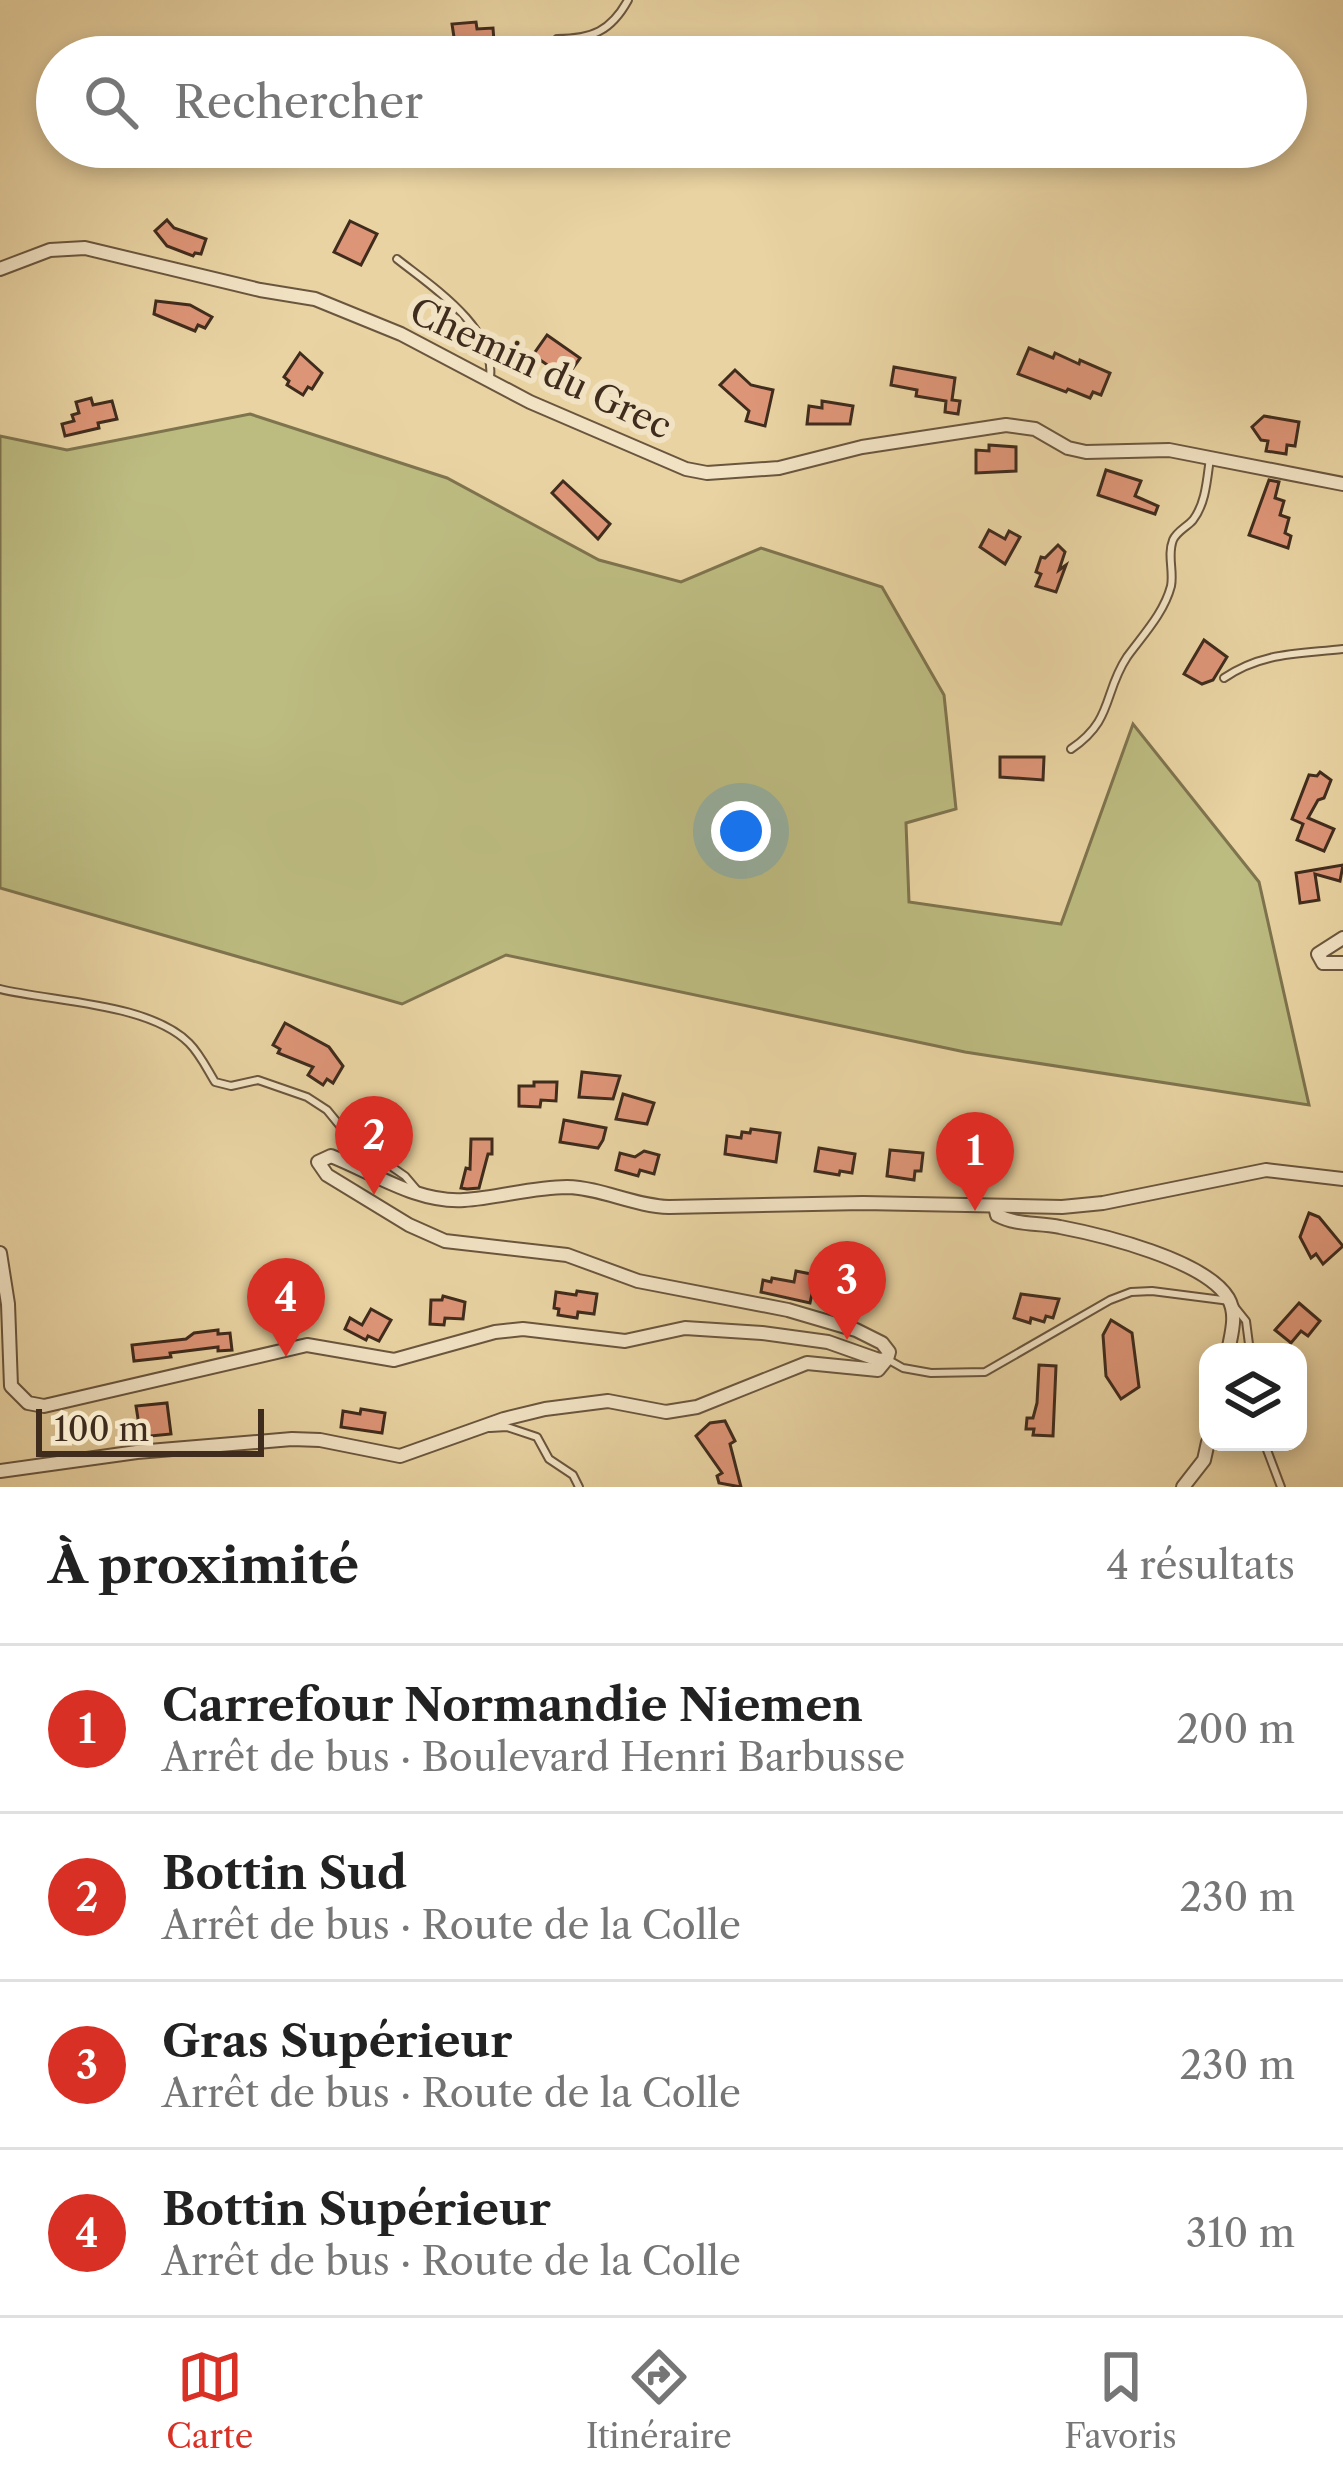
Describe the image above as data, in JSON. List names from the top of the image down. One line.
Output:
{"streets":{"street":["Chemin du Grec"]},"scale_bar":"100 m","page":{"search":"Rechercher","pins":["2","1","3","4"],"scale":"100 m","heading":["À proximité","4 résultats"],"list":[{"mark":"1","name":"Carrefour Normandie Niemen","note":"Arrêt de bus · Boulevard Henri Barbusse","value":"200 m"},{"mark":"2","name":"Bottin Sud","note":"Arrêt de bus · Route de la Colle","value":"230 m"},{"mark":"3","name":"Gras Supérieur","note":"Arrêt de bus · Route de la Colle","value":"230 m"},{"mark":"4","name":"Bottin Supérieur","note":"Arrêt de bus · Route de la Colle","value":"310 m"}],"nav":["Carte","Itinéraire","Favoris"]}}
